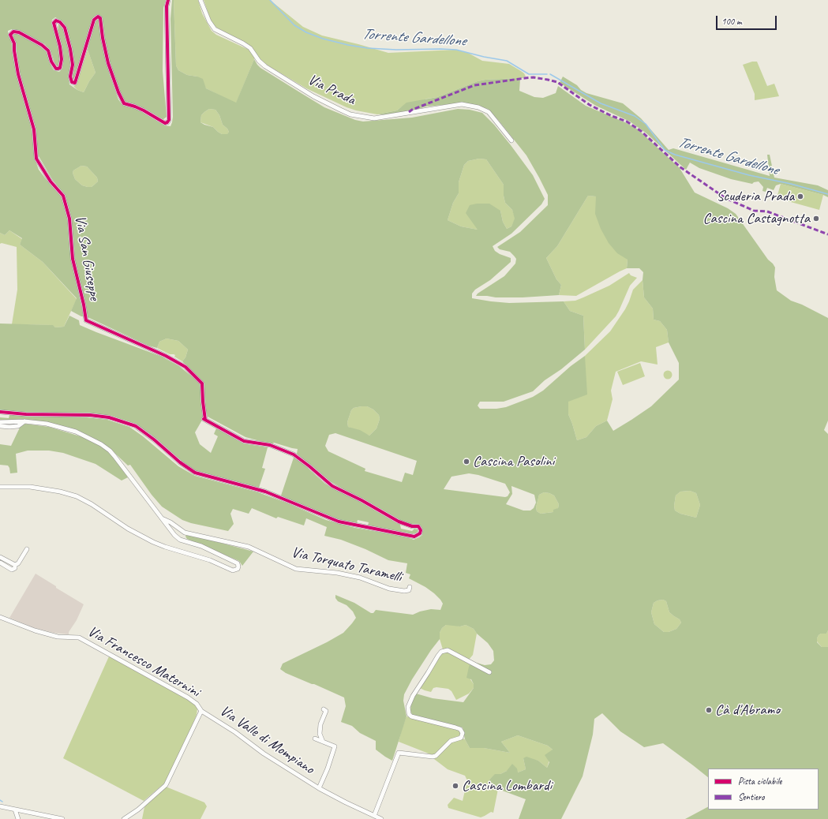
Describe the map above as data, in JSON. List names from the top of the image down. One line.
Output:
{"streets":{"street":["Via Prada","Via San Giuseppe","Via Torquato Taramelli","Via Francesco Maternini","Via Valle di Mompiano"]},"crossings":[["Via Francesco Maternini","Via Valle di Mompiano"]],"water":["Torrente Gardellone"],"places":["Scuderia Prada","Cascina Castagnotta","Cascina Pasolini","Cà d'Abramo","Cascina Lombardi"],"legend":["Pista ciclabile","Sentiero"],"scale_bar":"100 m"}
